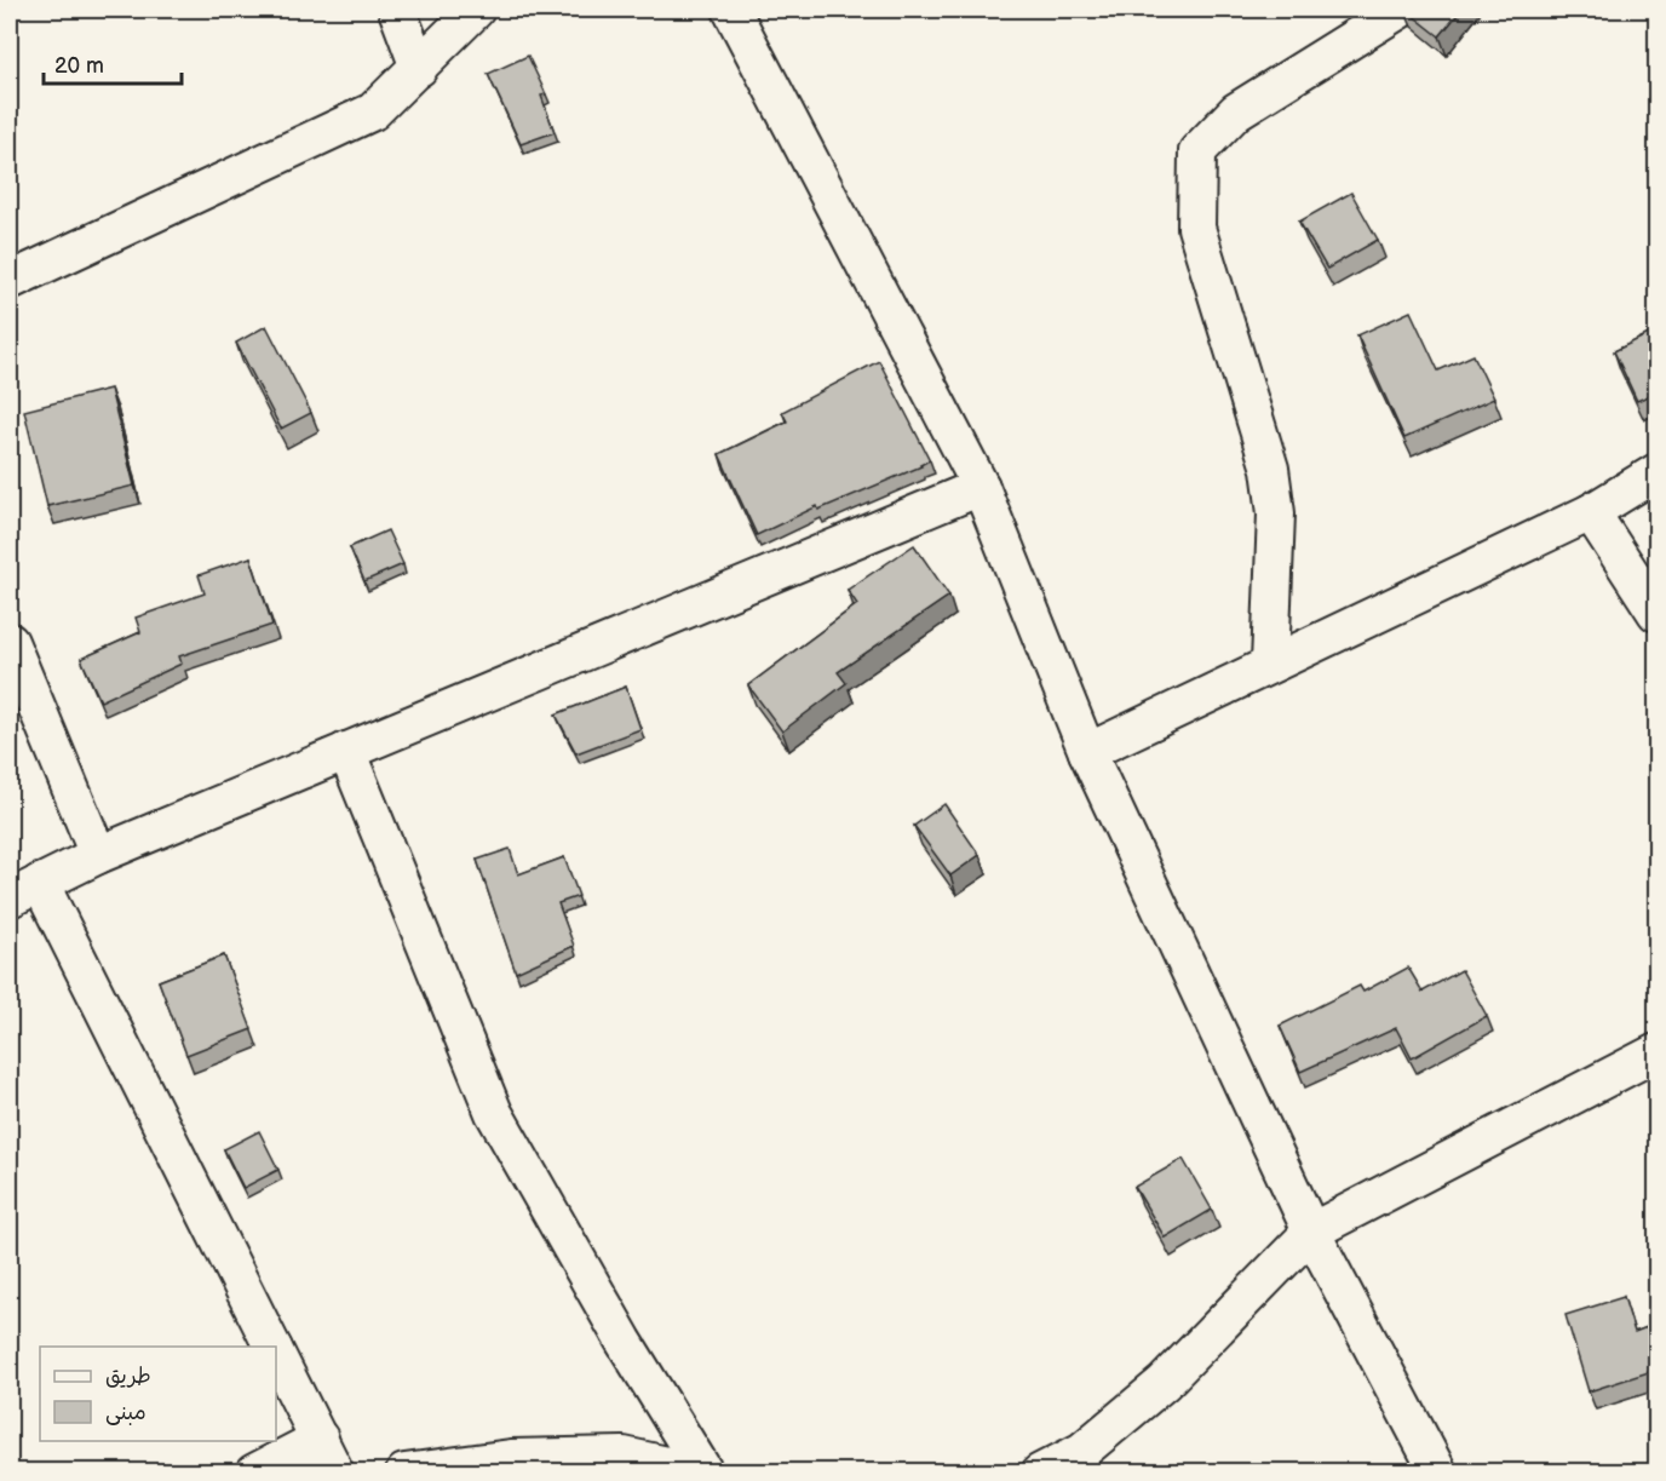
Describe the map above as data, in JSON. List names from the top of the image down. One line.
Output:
{"legend":["طريق","مبنى"],"scale_bar":"20 m"}
